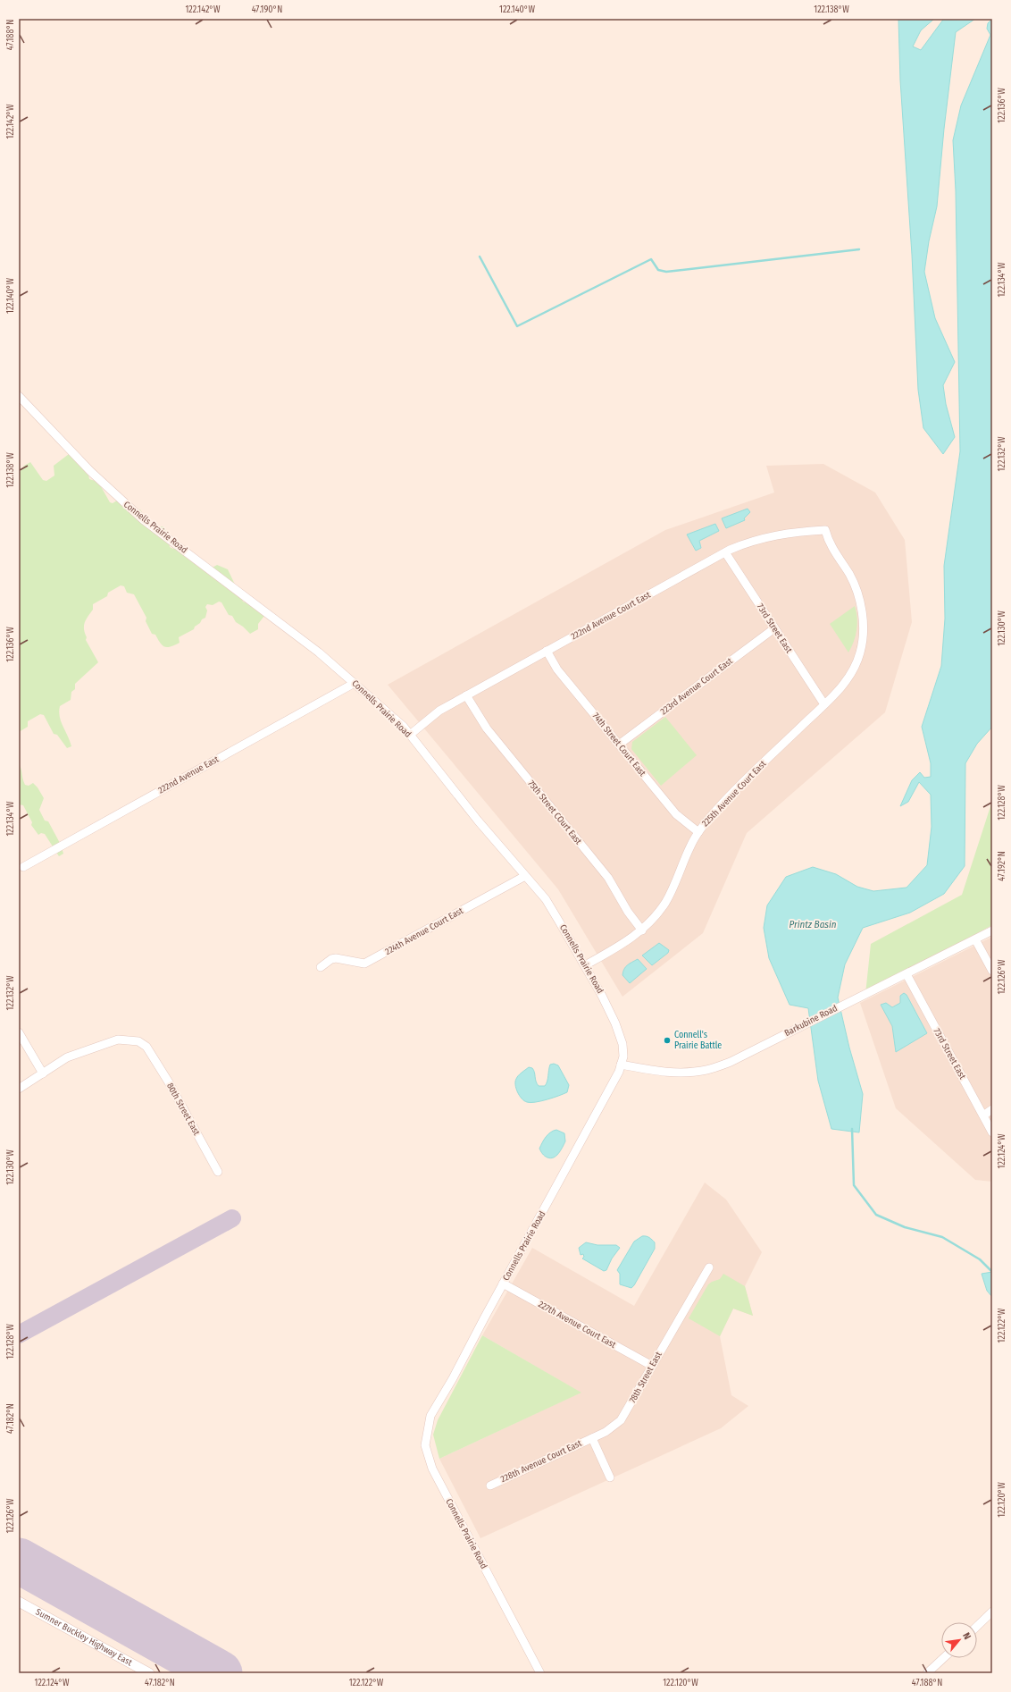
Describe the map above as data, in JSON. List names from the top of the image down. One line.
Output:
{"streets":{"street":["Connells Prairie Road","222nd Avenue Court East","73rd Street East","223rd Avenue Court East","74th Street Court East","222nd Avenue East","225th Avenue Court East","75th Street COurt East","224th Avenue Court East","Barkubine Road","80th Street East","227th Avenue Court East","78th Street East","228th Avenue Court East","Sumner Buckley Highway East"]},"crossings":[["Connells Prairie Road","222nd Avenue Court East"],["Connells Prairie Road","222nd Avenue East"],["Connells Prairie Road","225th Avenue Court East"],["Connells Prairie Road","224th Avenue Court East"],["Connells Prairie Road","Barkubine Road"],["Connells Prairie Road","227th Avenue Court East"],["222nd Avenue Court East","73rd Street East"],["222nd Avenue Court East","74th Street Court East"],["222nd Avenue Court East","225th Avenue Court East"],["222nd Avenue Court East","75th Street COurt East"],["73rd Street East","223rd Avenue Court East"],["73rd Street East","225th Avenue Court East"],["73rd Street East","Barkubine Road"],["223rd Avenue Court East","74th Street Court East"],["74th Street Court East","225th Avenue Court East"],["225th Avenue Court East","75th Street COurt East"],["227th Avenue Court East","78th Street East"],["78th Street East","228th Avenue Court East"]],"water":["Printz Basin"],"places":["Connell's Prairie Battle"],"north":"top right","coordinates":["122.142°W","47.190°N","122.140°W","122.138°W","47.188°N","122.136°W","122.134°W","122.132°W","122.130°W","122.128°W","47.192°N","122.126°W","122.124°W","122.122°W","47.182°N","122.120°W"]}
